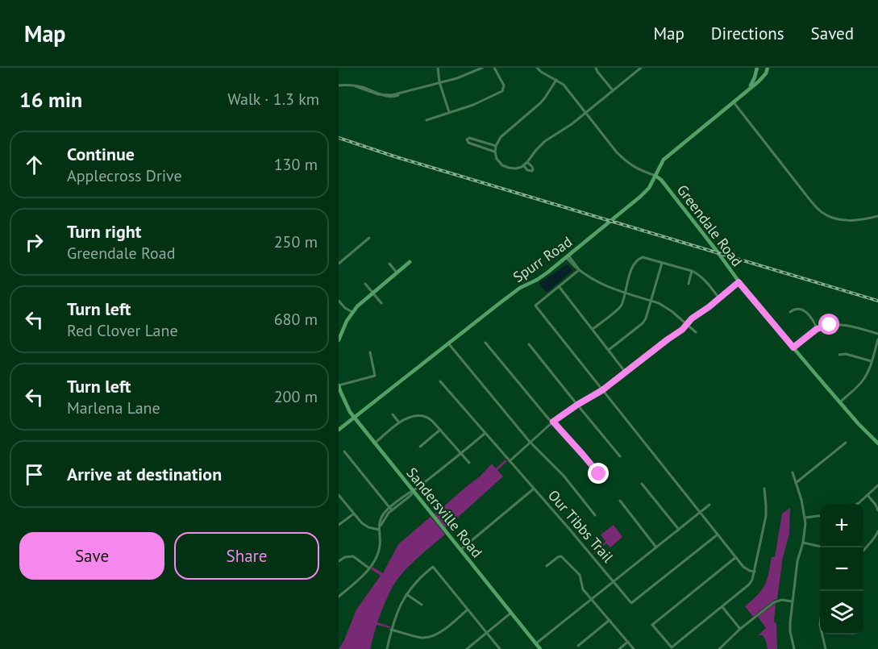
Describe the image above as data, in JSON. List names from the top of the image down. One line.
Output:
{"streets":{"street":["Greendale Road","Spurr Road","Sandersville Road","Our Tibbs Trail"]},"crossings":[["Greendale Road","Spurr Road"],["Spurr Road","Sandersville Road"]],"page":{"header":"Map","nav":["Map","Directions","Saved"],"heading":["16 min","Walk · 1.3 km"],"list":[["Continue","Applecross Drive","130 m"],["Turn right","Greendale Road","250 m"],["Turn left","Red Clover Lane","680 m"],["Turn left","Marlena Lane","200 m"],"Arrive at destination"],"map_buttons":["+","−"],"buttons":["Save","Share"]}}
